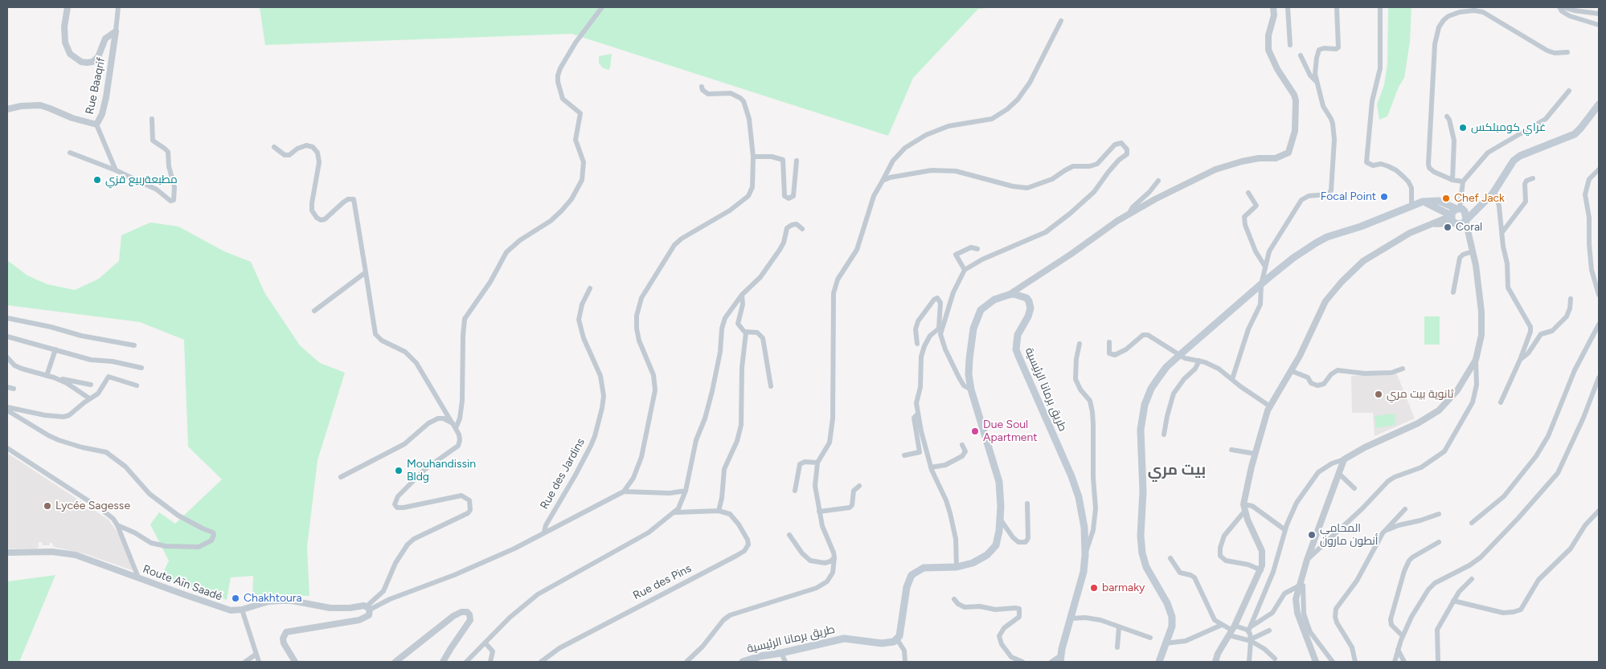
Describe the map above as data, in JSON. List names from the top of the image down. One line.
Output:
{"streets":{"main road":["طريق برمانا الرئيسية"],"street":["Rue Baaqrif","Rue des Jardins","Rue des Pins","Route Aïn Saadé"]},"districts":["بيت مري"],"places":["غراي كومبلكس","مطبعةربيع قزي","Focal Point","Chef Jack","Coral","ثانوية بيت مري","Due Soul Apartment","Mouhandissin Bldg","Lycée Sagesse","المحامي أنطون مارون","barmaky","Chakhtoura"]}
